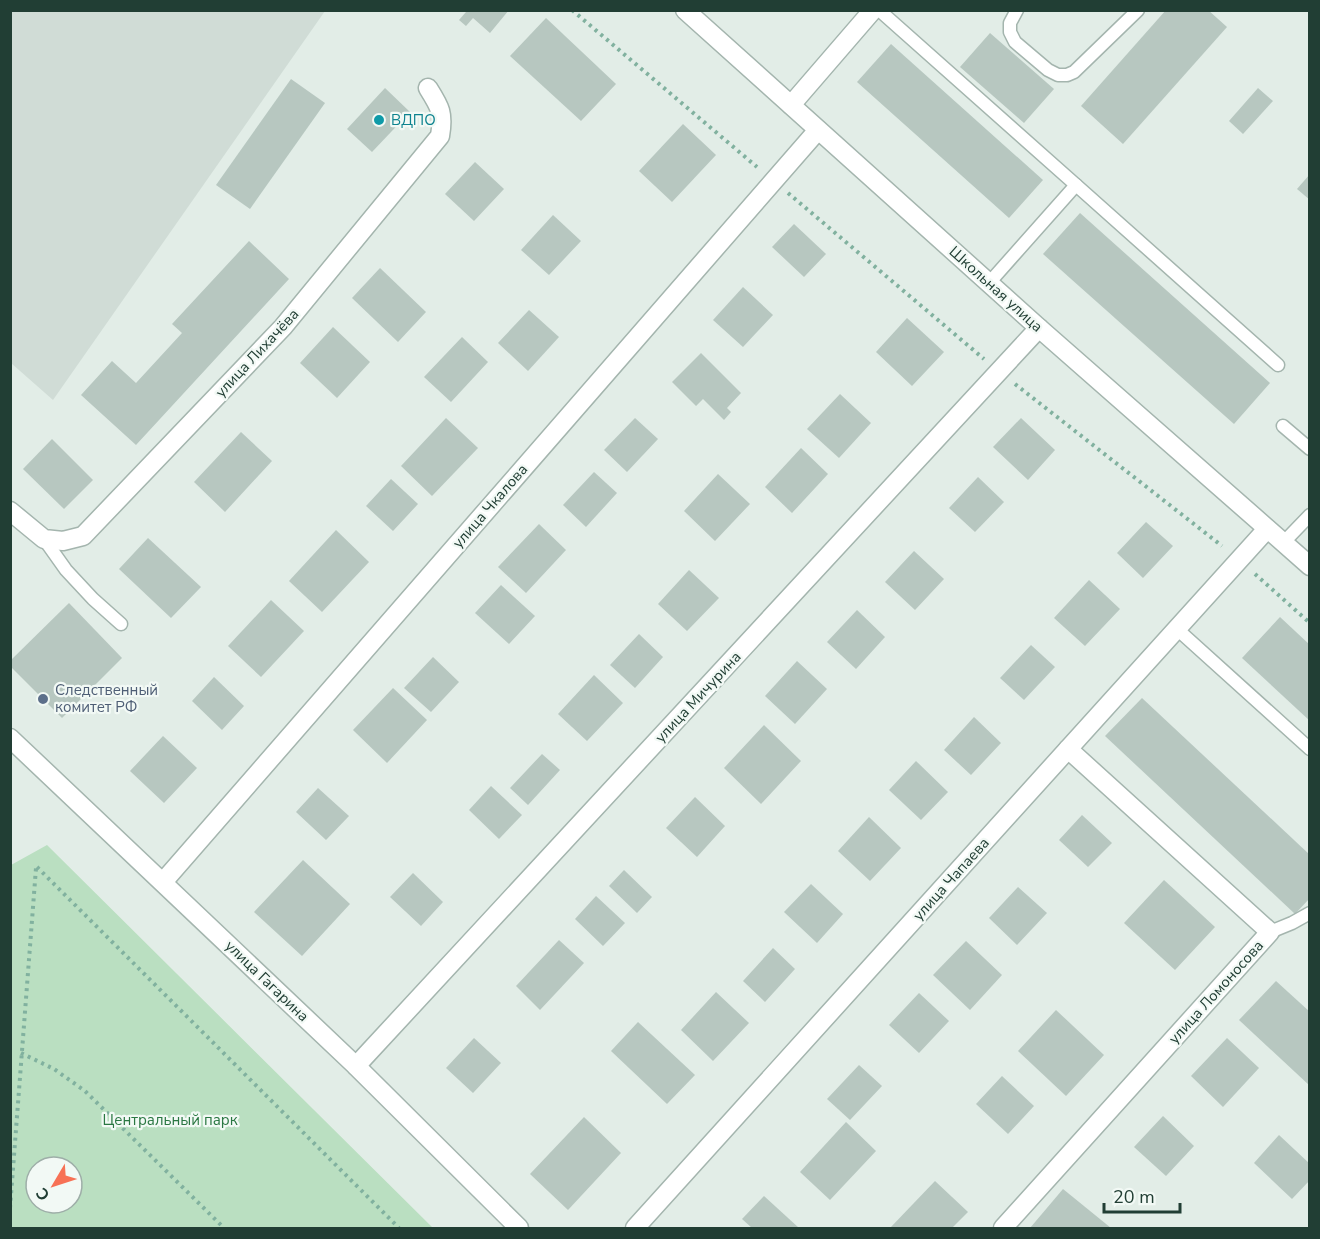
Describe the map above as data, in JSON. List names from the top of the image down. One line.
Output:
{"streets":{"street":["Школьная улица","улица Лихачёва","улица Чкалова","улица Мичурина","улица Чапаева","улица Гагарина","улица Ломоносова"]},"crossings":[["Школьная улица","улица Чкалова"],["Школьная улица","улица Мичурина"],["Школьная улица","улица Чапаева"],["улица Чкалова","улица Гагарина"],["улица Мичурина","улица Гагарина"],["улица Чапаева","улица Ломоносова"]],"parks":["Центральный парк"],"places":["ВДПО","Следственный комитет РФ"],"scale_bar":"20 m","north":"bottom left"}
